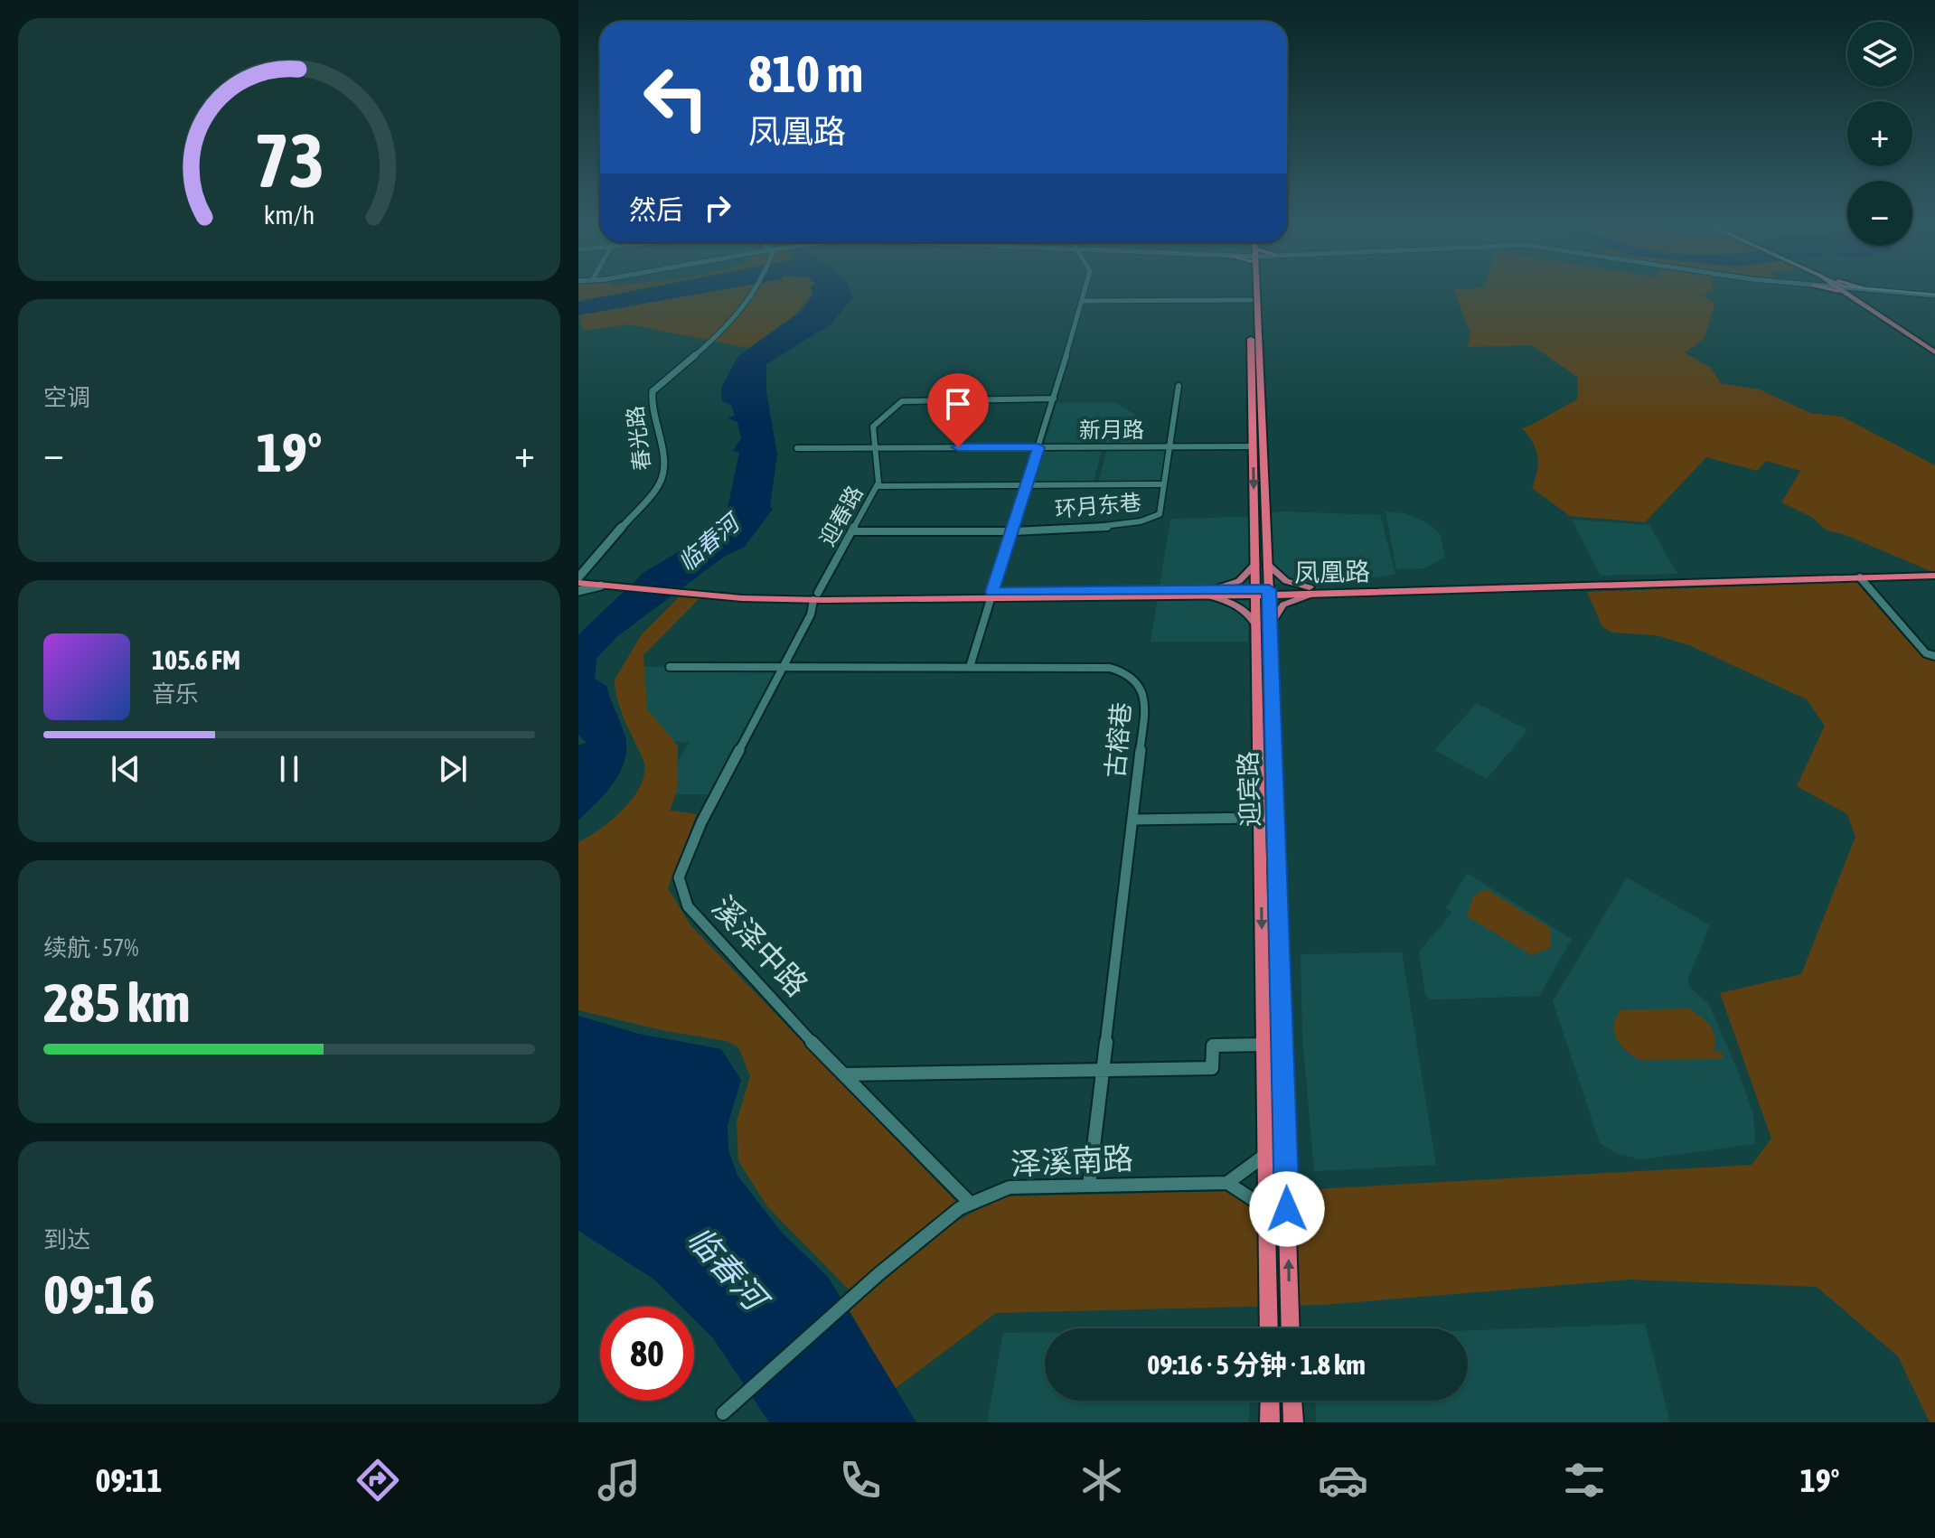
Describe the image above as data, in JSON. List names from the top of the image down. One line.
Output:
{"streets":{"highway":["凤凰路","迎宾路"],"main road":["春光路"],"street":["新月路","环月东巷","迎春路","古榕巷","溪泽中路","泽溪南路"]},"crossings":[["新月路","环月东巷"],["新月路","迎春路"],["新月路","迎宾路"],["环月东巷","迎春路"],["迎春路","凤凰路"],["迎春路","溪泽中路"],["凤凰路","迎宾路"],["凤凰路","溪泽中路"],["古榕巷","溪泽中路"],["古榕巷","泽溪南路"],["溪泽中路","泽溪南路"]],"water":["临春河"],"page":{"map_buttons":["+","−"],"turn":["810 m","凤凰路"],"then":"然后","tile":["空调",["续航 · 57%","285 km"],["到达","09:16"]],"heat":["−","19°","+"],"song":["105.6 FM","音乐"],"limit":"80","trip":"09:16 · 5 分钟 · 1.8 km","tabs":["09:11","19°"],"gauge":["73","km/h"]}}
